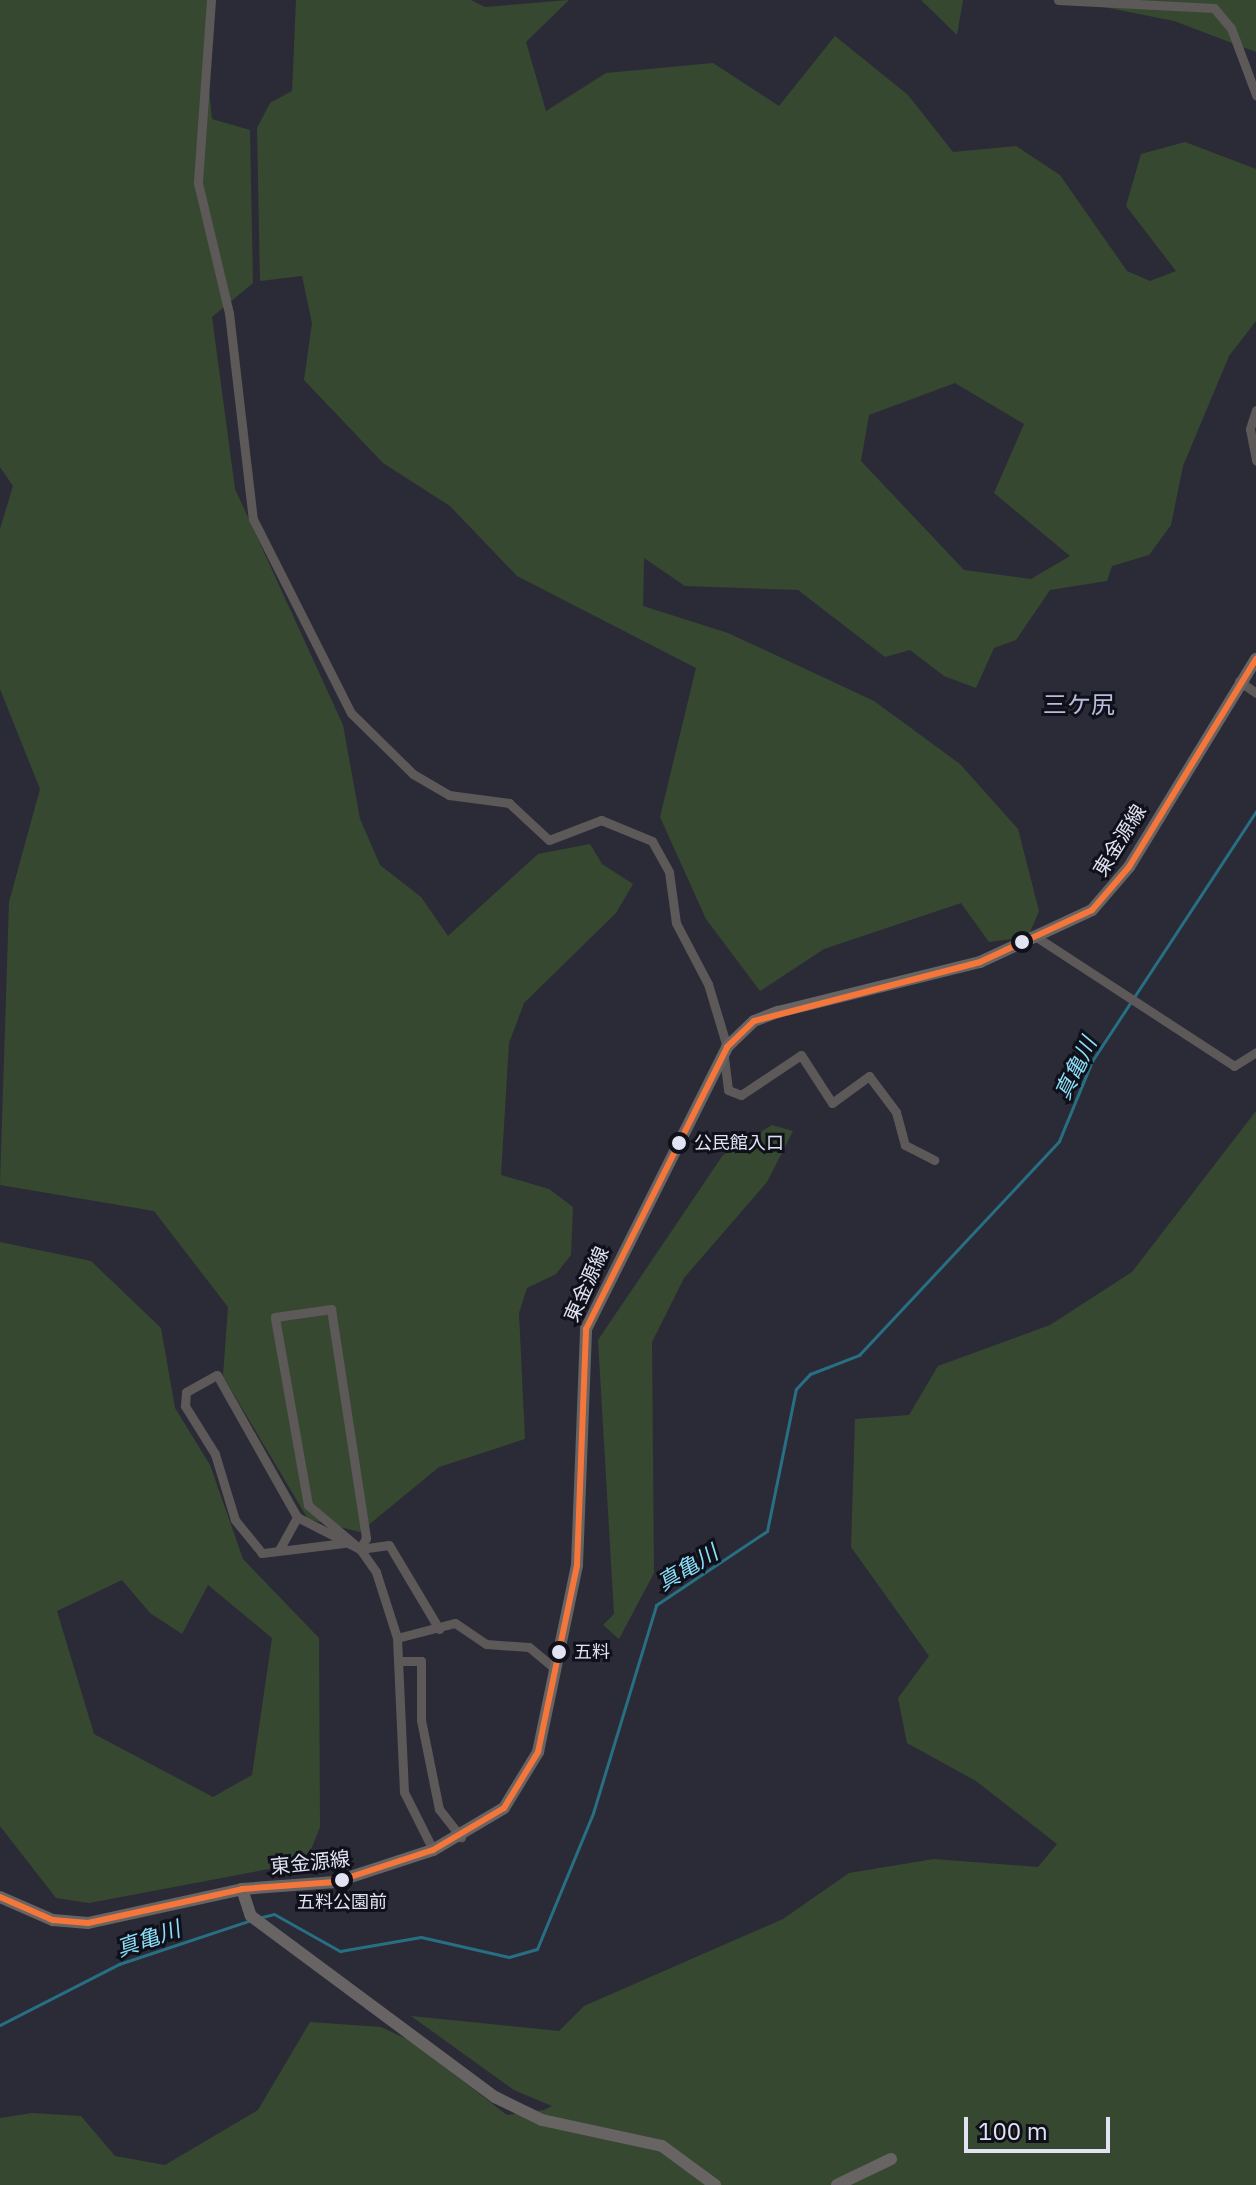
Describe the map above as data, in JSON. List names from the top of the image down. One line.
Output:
{"streets":{"main road":["東金源線"]},"districts":["三ケ尻"],"water":["真亀川"],"places":["公民館入口","五料","五料公園前"],"scale_bar":"100 m"}
